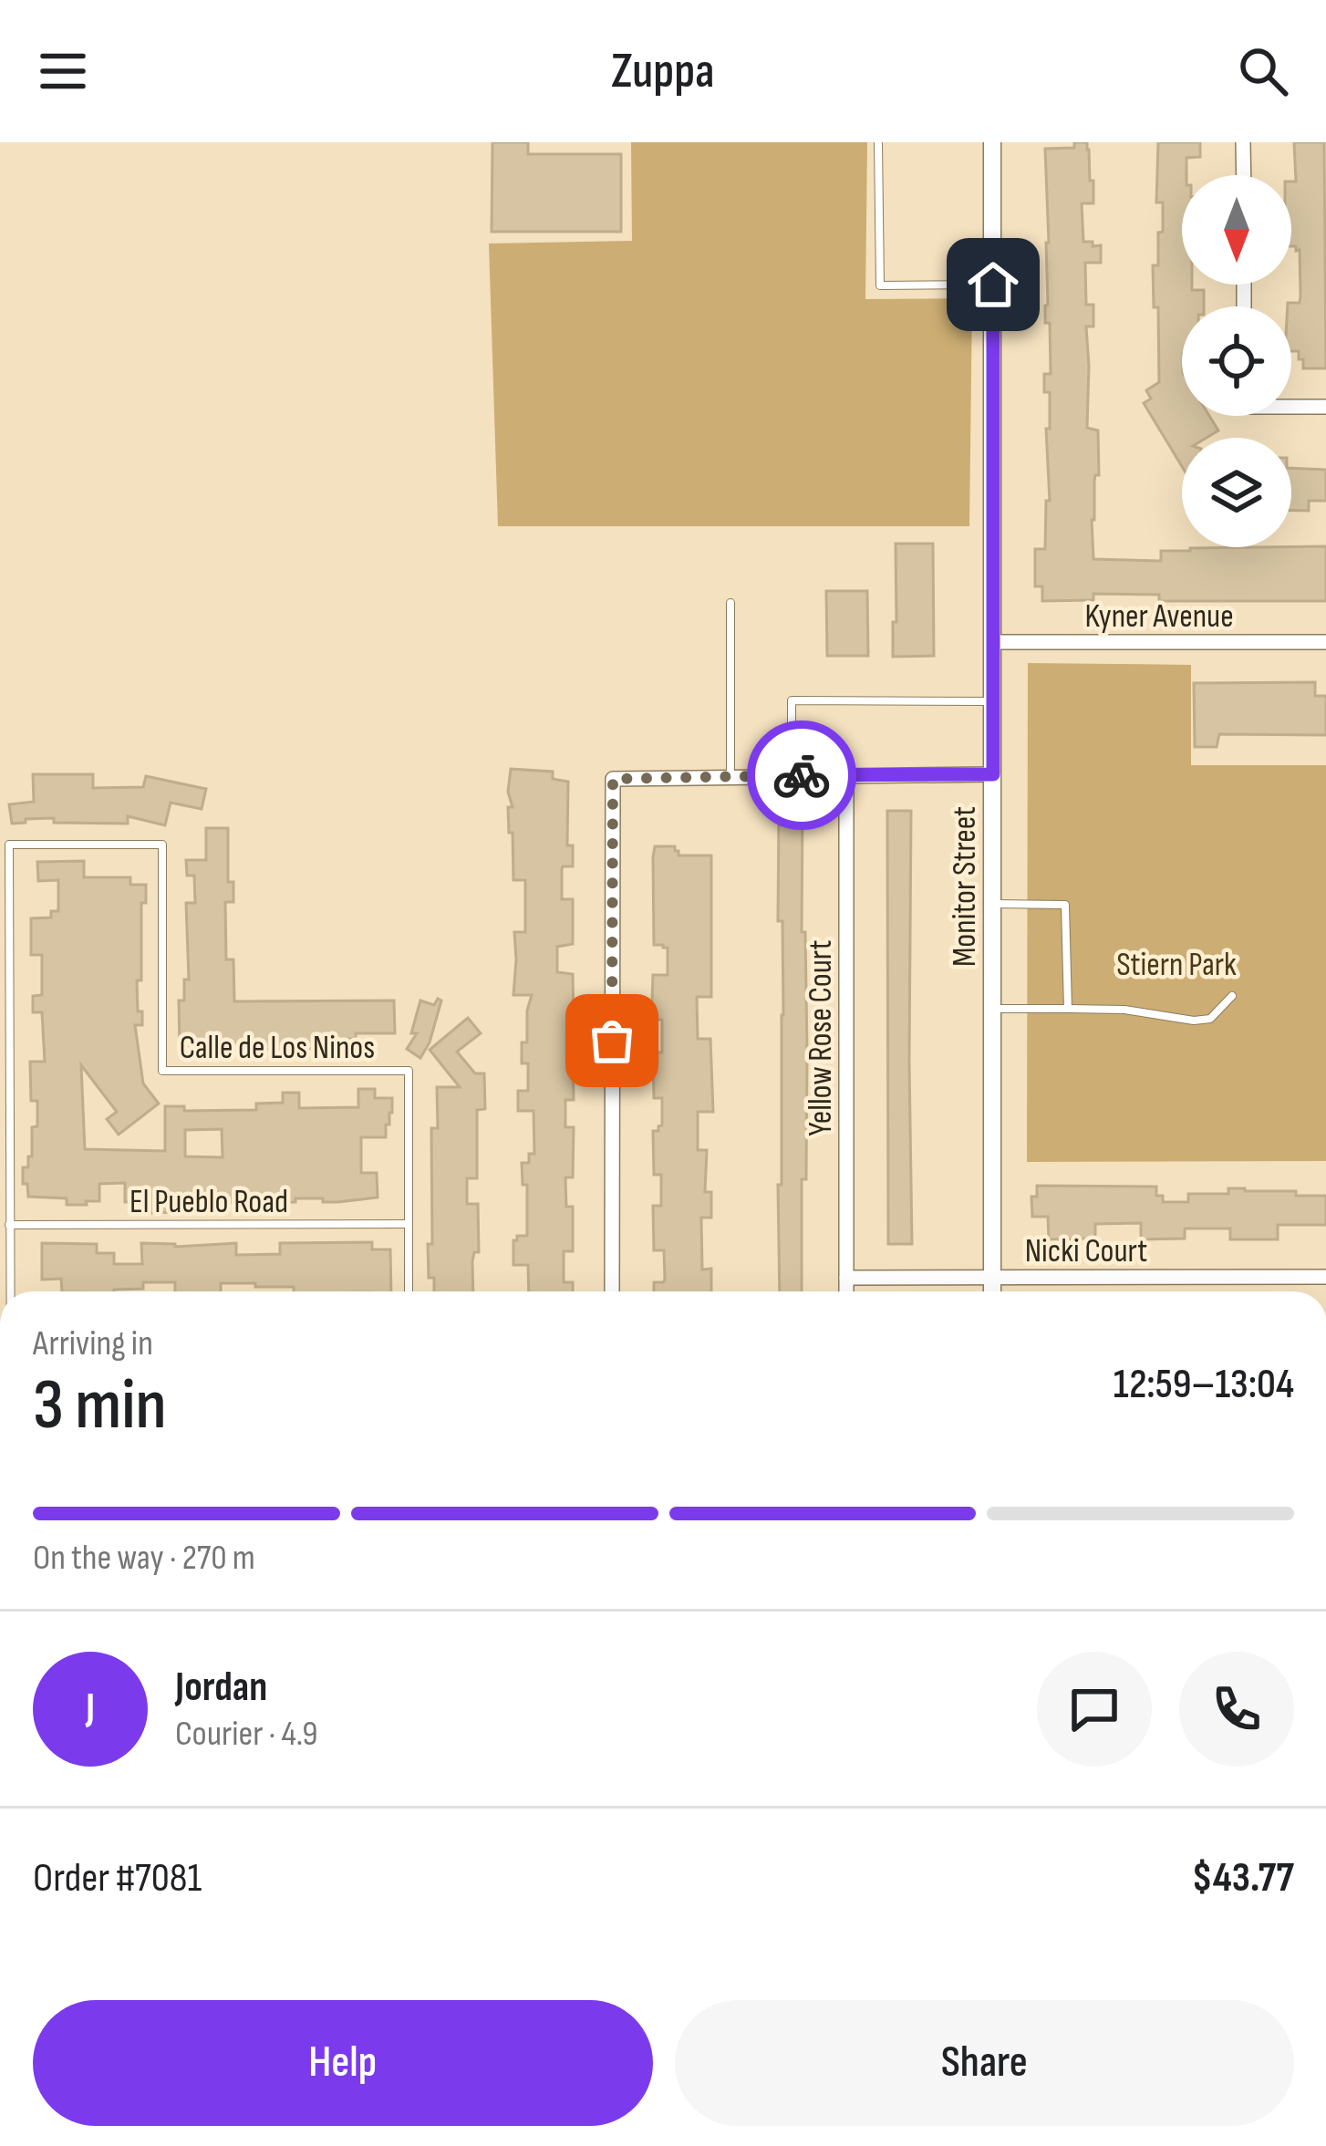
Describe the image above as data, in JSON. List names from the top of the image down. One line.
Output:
{"streets":{"street":["Kyner Avenue","Monitor Street","Yellow Rose Court","Nicki Court"],"lane":["Calle de Los Ninos","El Pueblo Road"]},"crossings":[["Kyner Avenue","Monitor Street"],["Monitor Street","Nicki Court"],["Yellow Rose Court","Nicki Court"],["Calle de Los Ninos","El Pueblo Road"]],"parks":["Stiern Park"],"north":"bottom","page":{"header":"Zuppa","heading":["3 min","Arriving in","12:59–13:04"],"panel":["Jordan","Courier · 4.9","Order #7081","$43.77"],"bar":"On the way · 270 m","round":"J","buttons":["Help","Share"]}}
